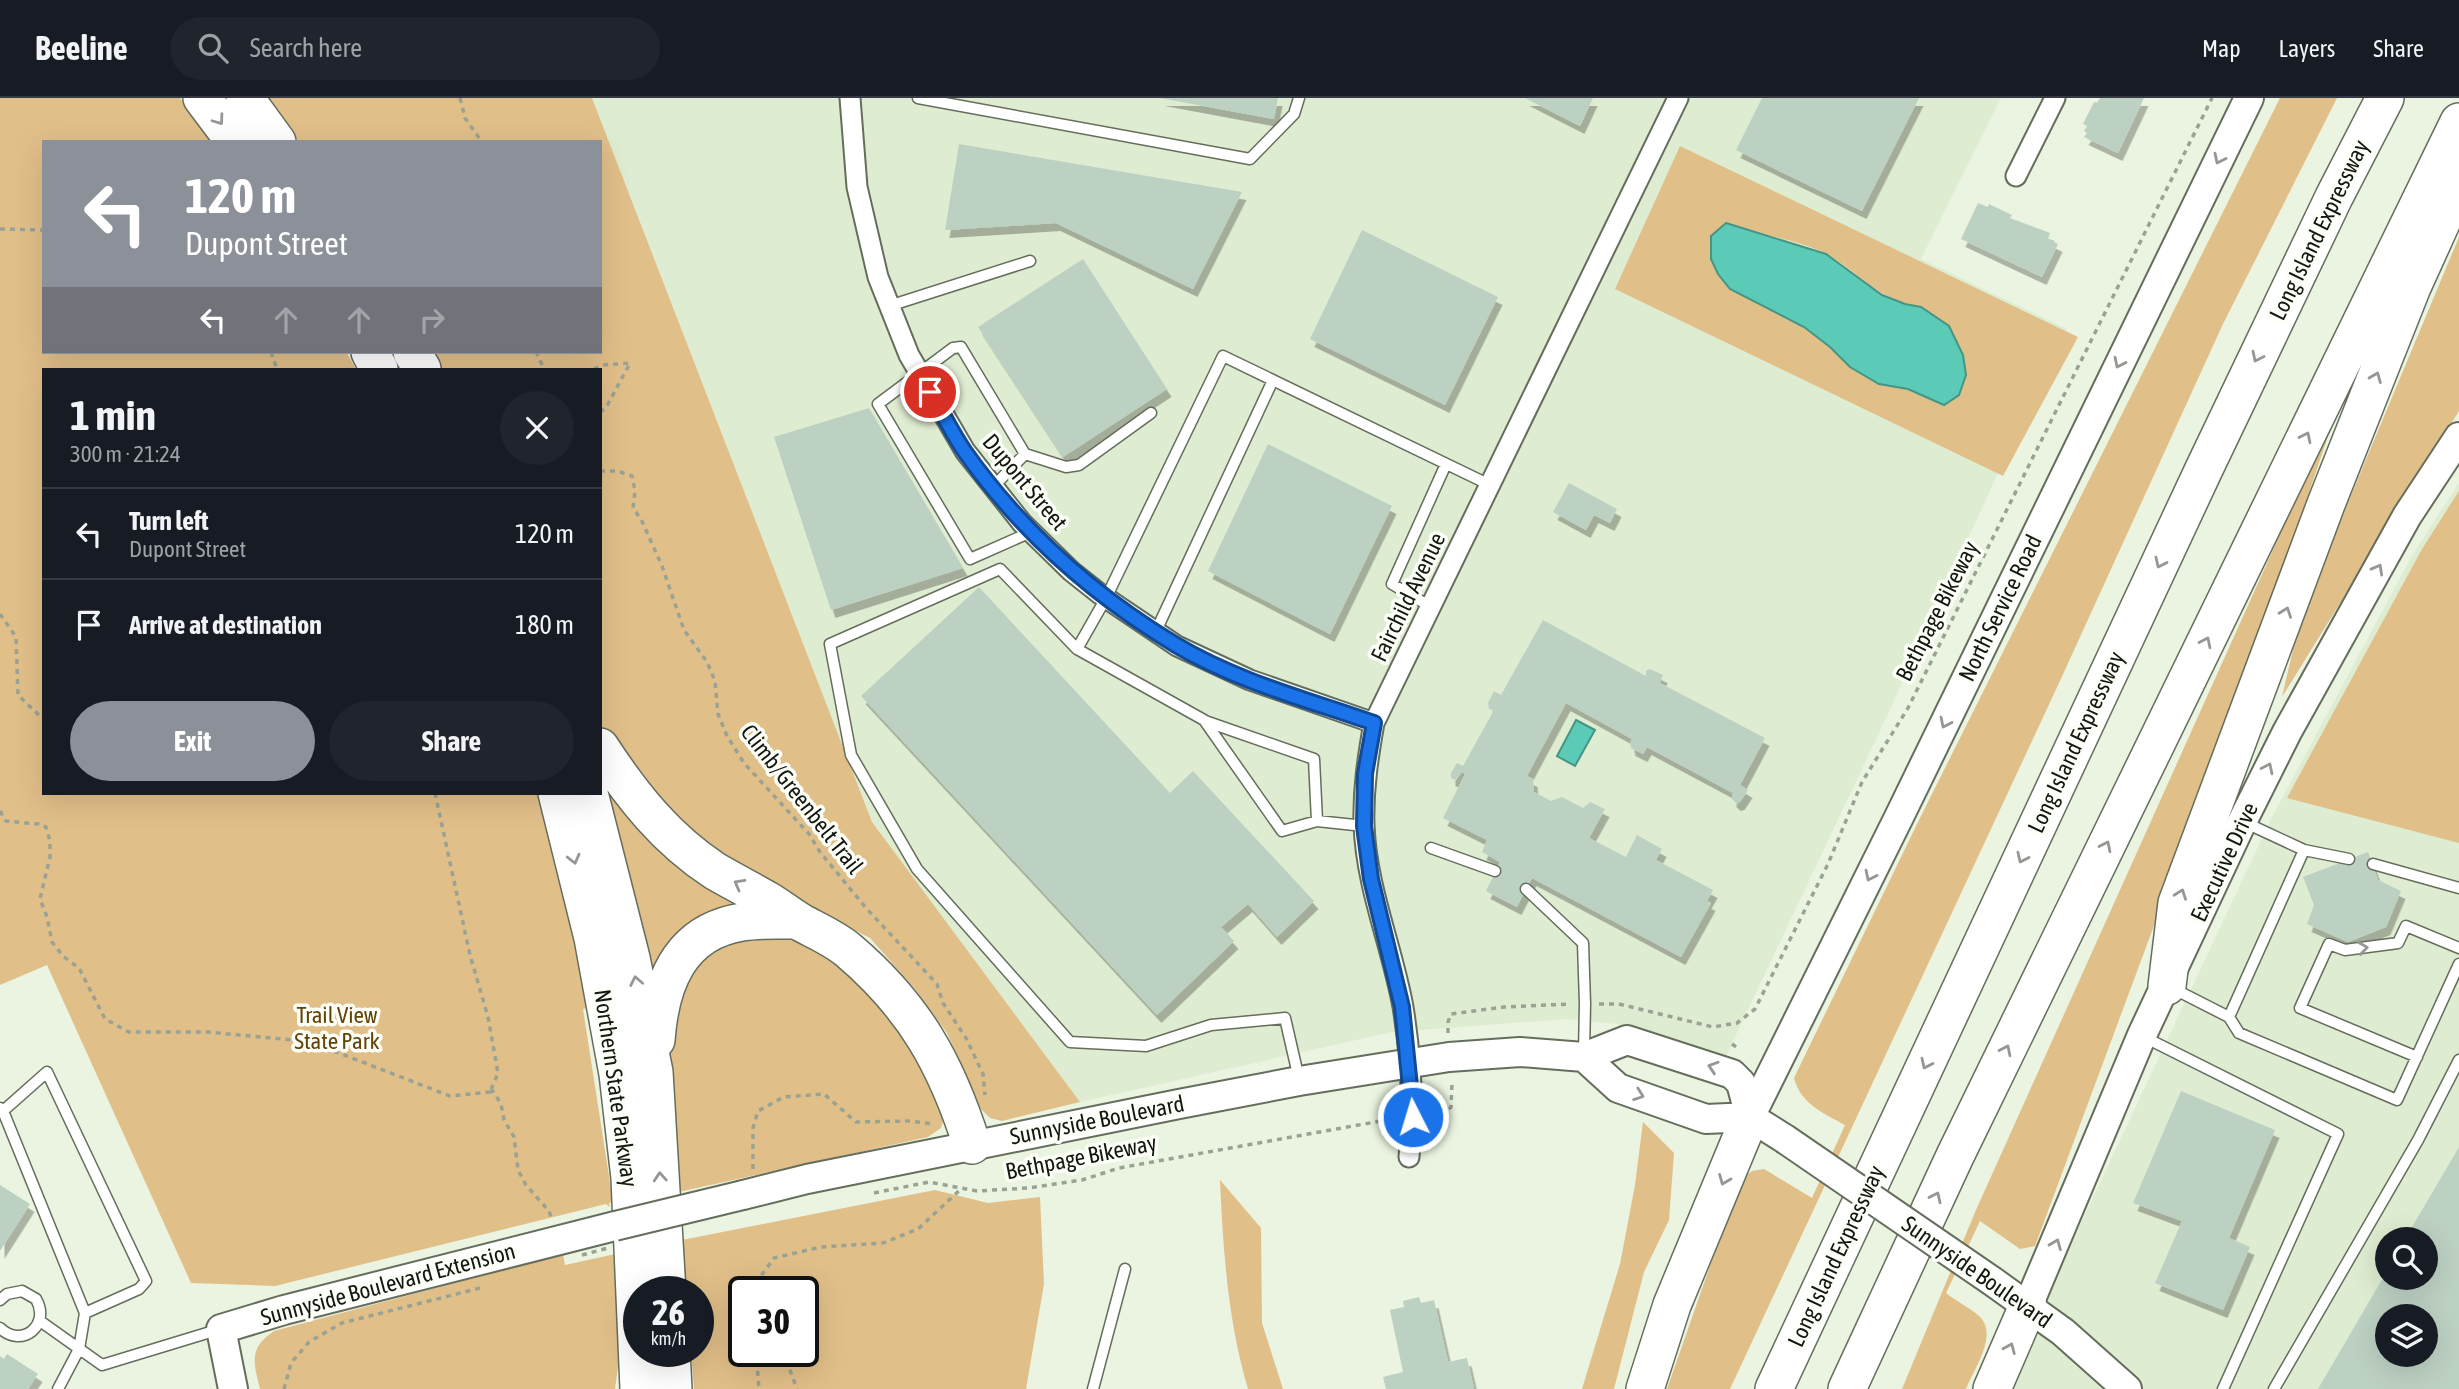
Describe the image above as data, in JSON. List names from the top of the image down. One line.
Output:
{"streets":{"highway":["Long Island Expressway","Northern State Parkway"],"main road":["North Service Road","Executive Drive","Sunnyside Boulevard","Sunnyside Boulevard Extension"],"street":["Dupont Street","Fairchild Avenue"],"path":["Bethpage Bikeway","Climb/Greenbelt Trail"]},"crossings":[["Dupont Street","Fairchild Avenue"],["Fairchild Avenue","Sunnyside Boulevard"],["North Service Road","Sunnyside Boulevard"],["Executive Drive","Sunnyside Boulevard"],["Sunnyside Boulevard","Sunnyside Boulevard Extension"]],"one_way":["North Service Road","Executive Drive"],"parks":["Trail View State Park"],"page":{"header":"Beeline","search":"Search here","nav":["Map","Layers","Share"],"turn":["120 m","Dupont Street"],"heading":["1 min","300 m · 21:24"],"list":[{"name":"Turn left","note":"Dupont Street","value":"120 m"},{"name":"Arrive at destination","value":"180 m"}],"buttons":["Exit","Share"],"speed":"26 km/h","limit":"30"}}
